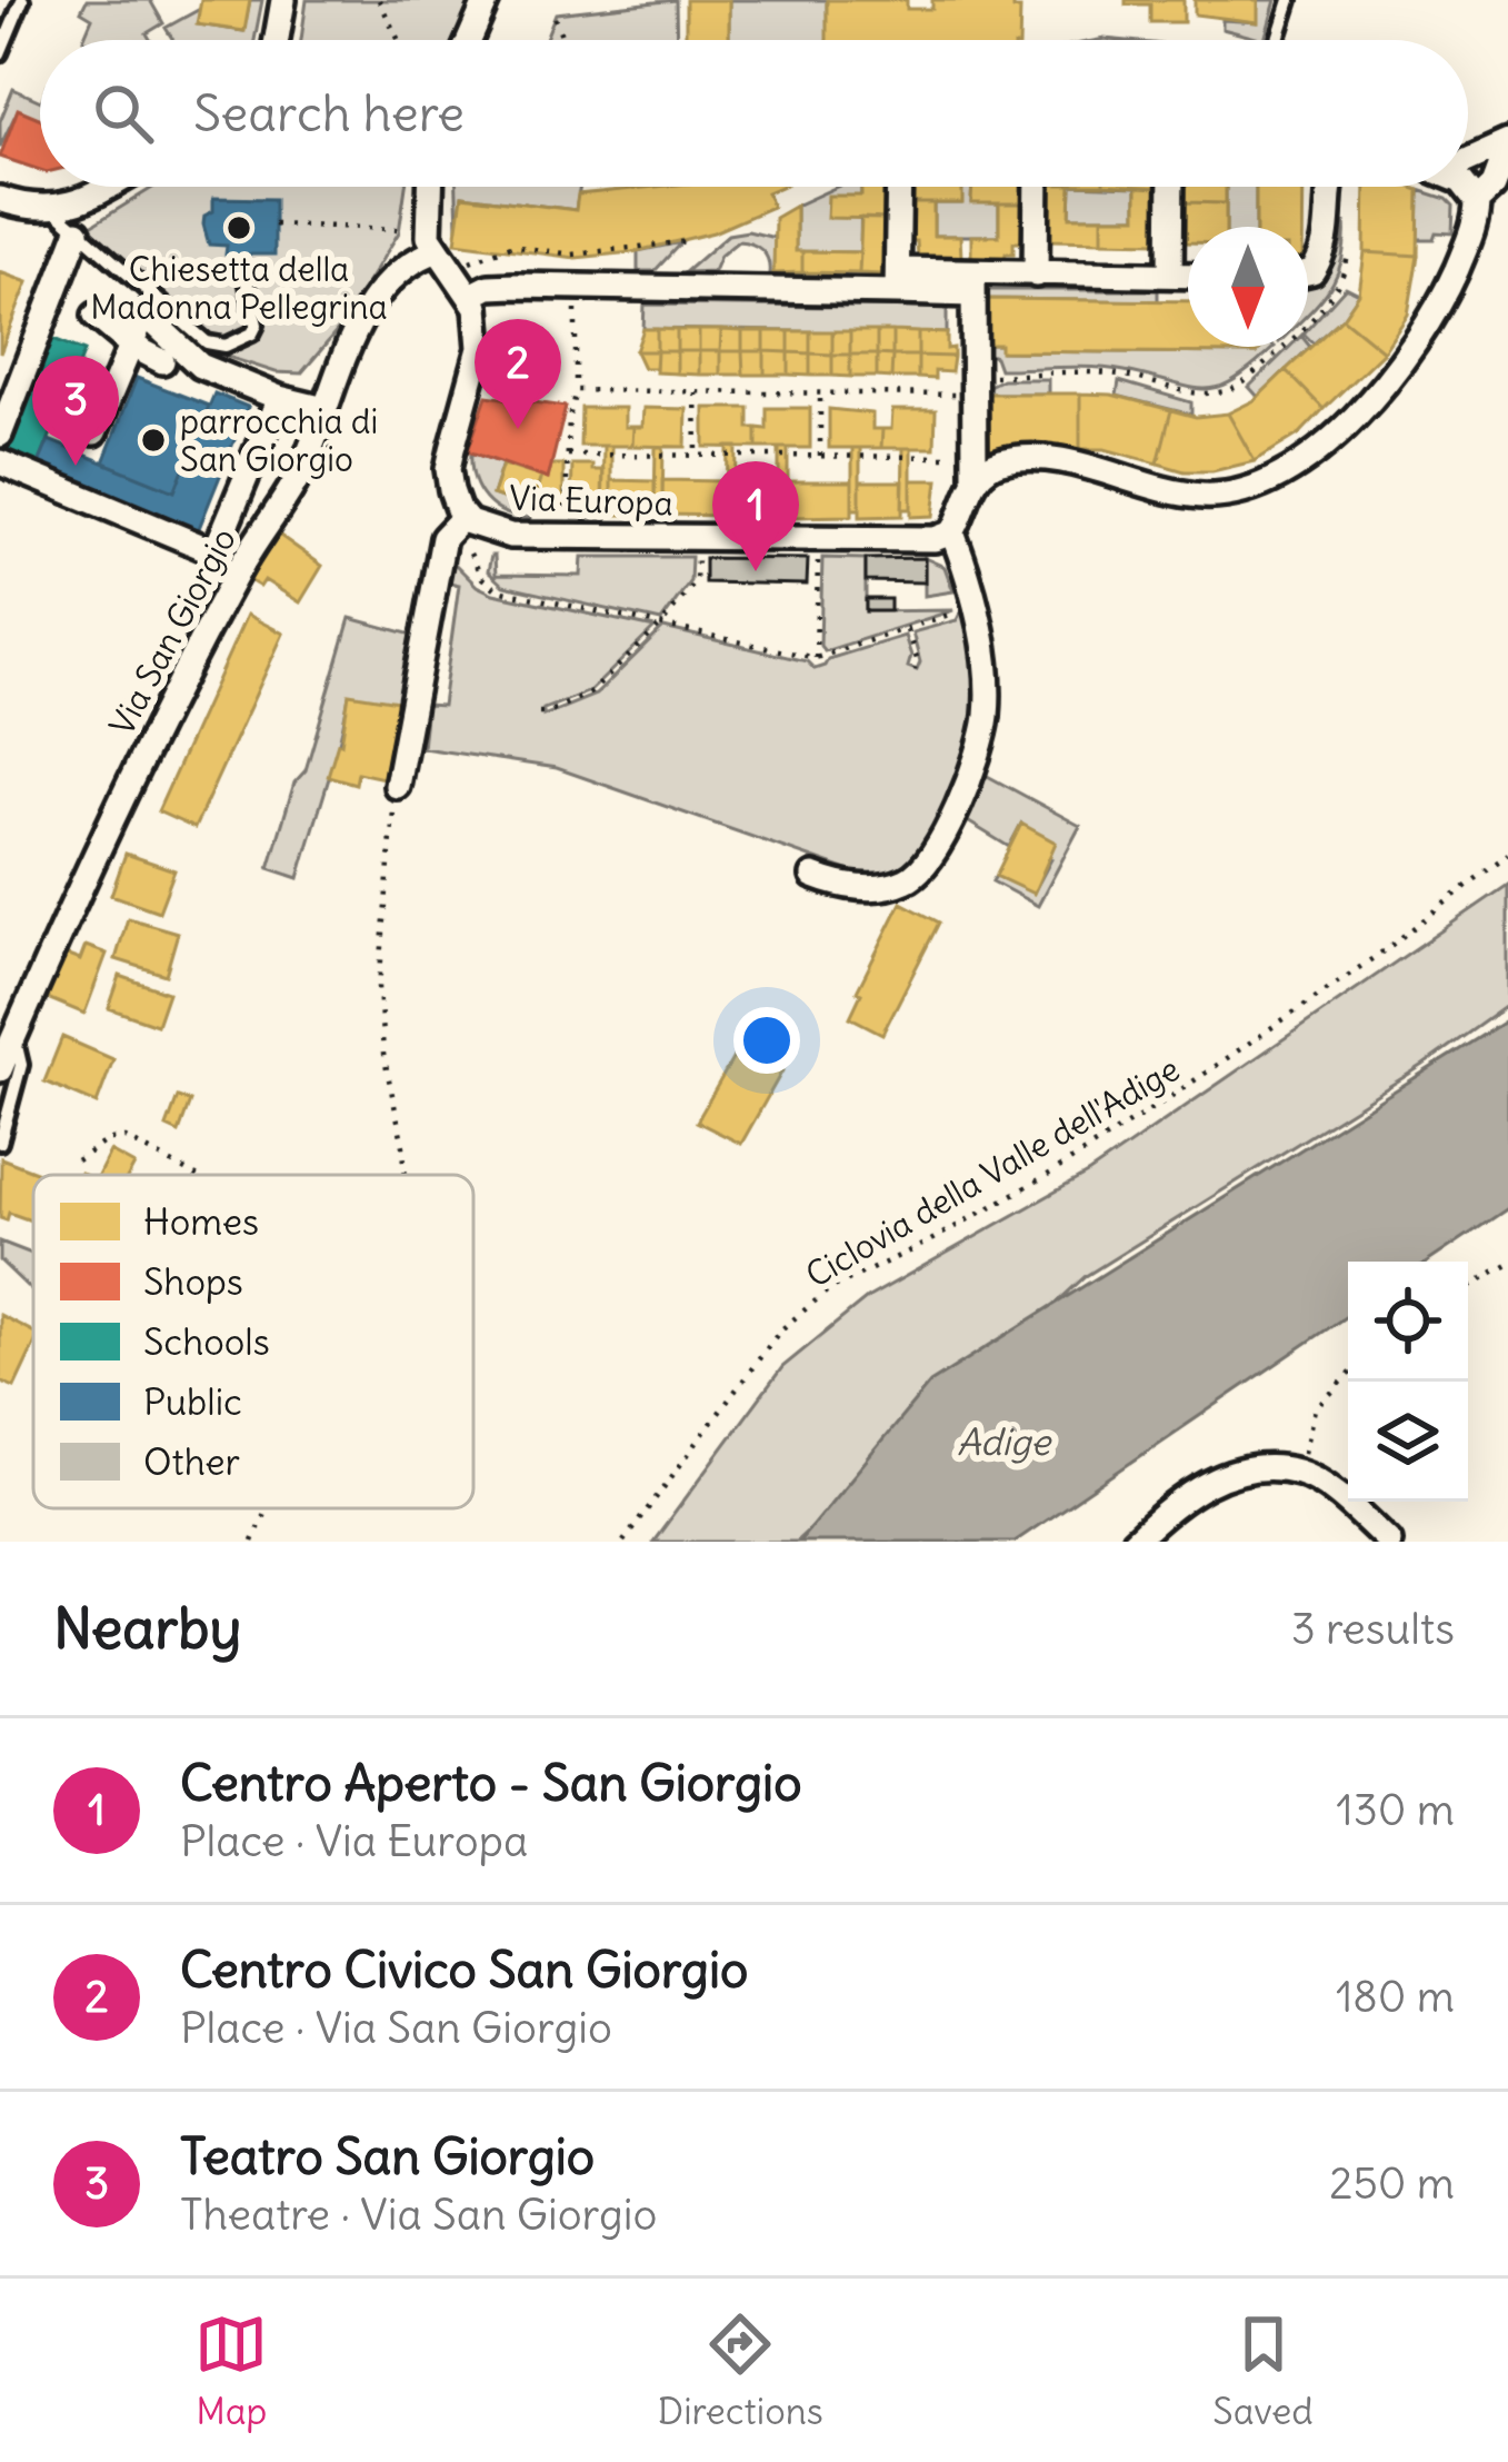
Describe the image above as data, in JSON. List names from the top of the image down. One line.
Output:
{"streets":{"street":["Via Europa","Via San Giorgio"],"path":["Ciclovia della Valle dell'Adige"]},"water":["Adige"],"places":["Chiesetta della Madonna Pellegrina","parrocchia di San Giorgio"],"legend":["Homes","Shops","Schools","Public","Other"],"north":"bottom","page":{"search":"Search here","pins":["2","3","1"],"heading":["Nearby","3 results"],"list":[{"mark":"1","name":"Centro Aperto - San Giorgio","note":"Place · Via Europa","value":"130 m"},{"mark":"2","name":"Centro Civico San Giorgio","note":"Place · Via San Giorgio","value":"180 m"},{"mark":"3","name":"Teatro San Giorgio","note":"Theatre · Via San Giorgio","value":"250 m"}],"nav":["Map","Directions","Saved"]}}
